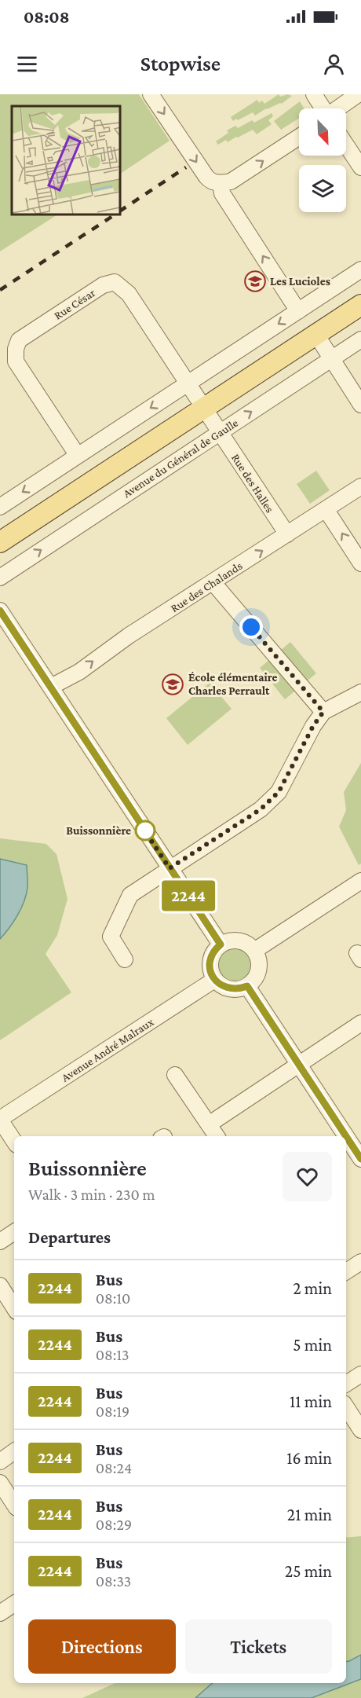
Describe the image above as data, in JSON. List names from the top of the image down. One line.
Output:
{"streets":{"street":["Rue César","Avenue du Général de Gaulle","Rue des Halles","Rue des Chalands","Avenue André Malraux"]},"crossings":[["Rue César","Rue des Halles"],["Avenue du Général de Gaulle","Rue des Halles"],["Rue des Halles","Rue des Chalands"]],"one_way":["Rue des Chalands"],"places":{"school or university":["Les Lucioles","École élémentaire Charles Perrault"],"other":["Buissonnière"]},"lines":["bus line 2244"],"north":"bottom right","page":{"status":"08:08","header":"Stopwise","on_map":"2244","heading":[["Buissonnière","Walk · 3 min · 230 m"],"Departures"],"list":[{"mark":"2244","name":"Bus","note":"08:10","value":"2 min"},{"mark":"2244","name":"Bus","note":"08:13","value":"5 min"},{"mark":"2244","name":"Bus","note":"08:19","value":"11 min"},{"mark":"2244","name":"Bus","note":"08:24","value":"16 min"},{"mark":"2244","name":"Bus","note":"08:29","value":"21 min"},{"mark":"2244","name":"Bus","note":"08:33","value":"25 min"}],"buttons":["Directions","Tickets"]}}
